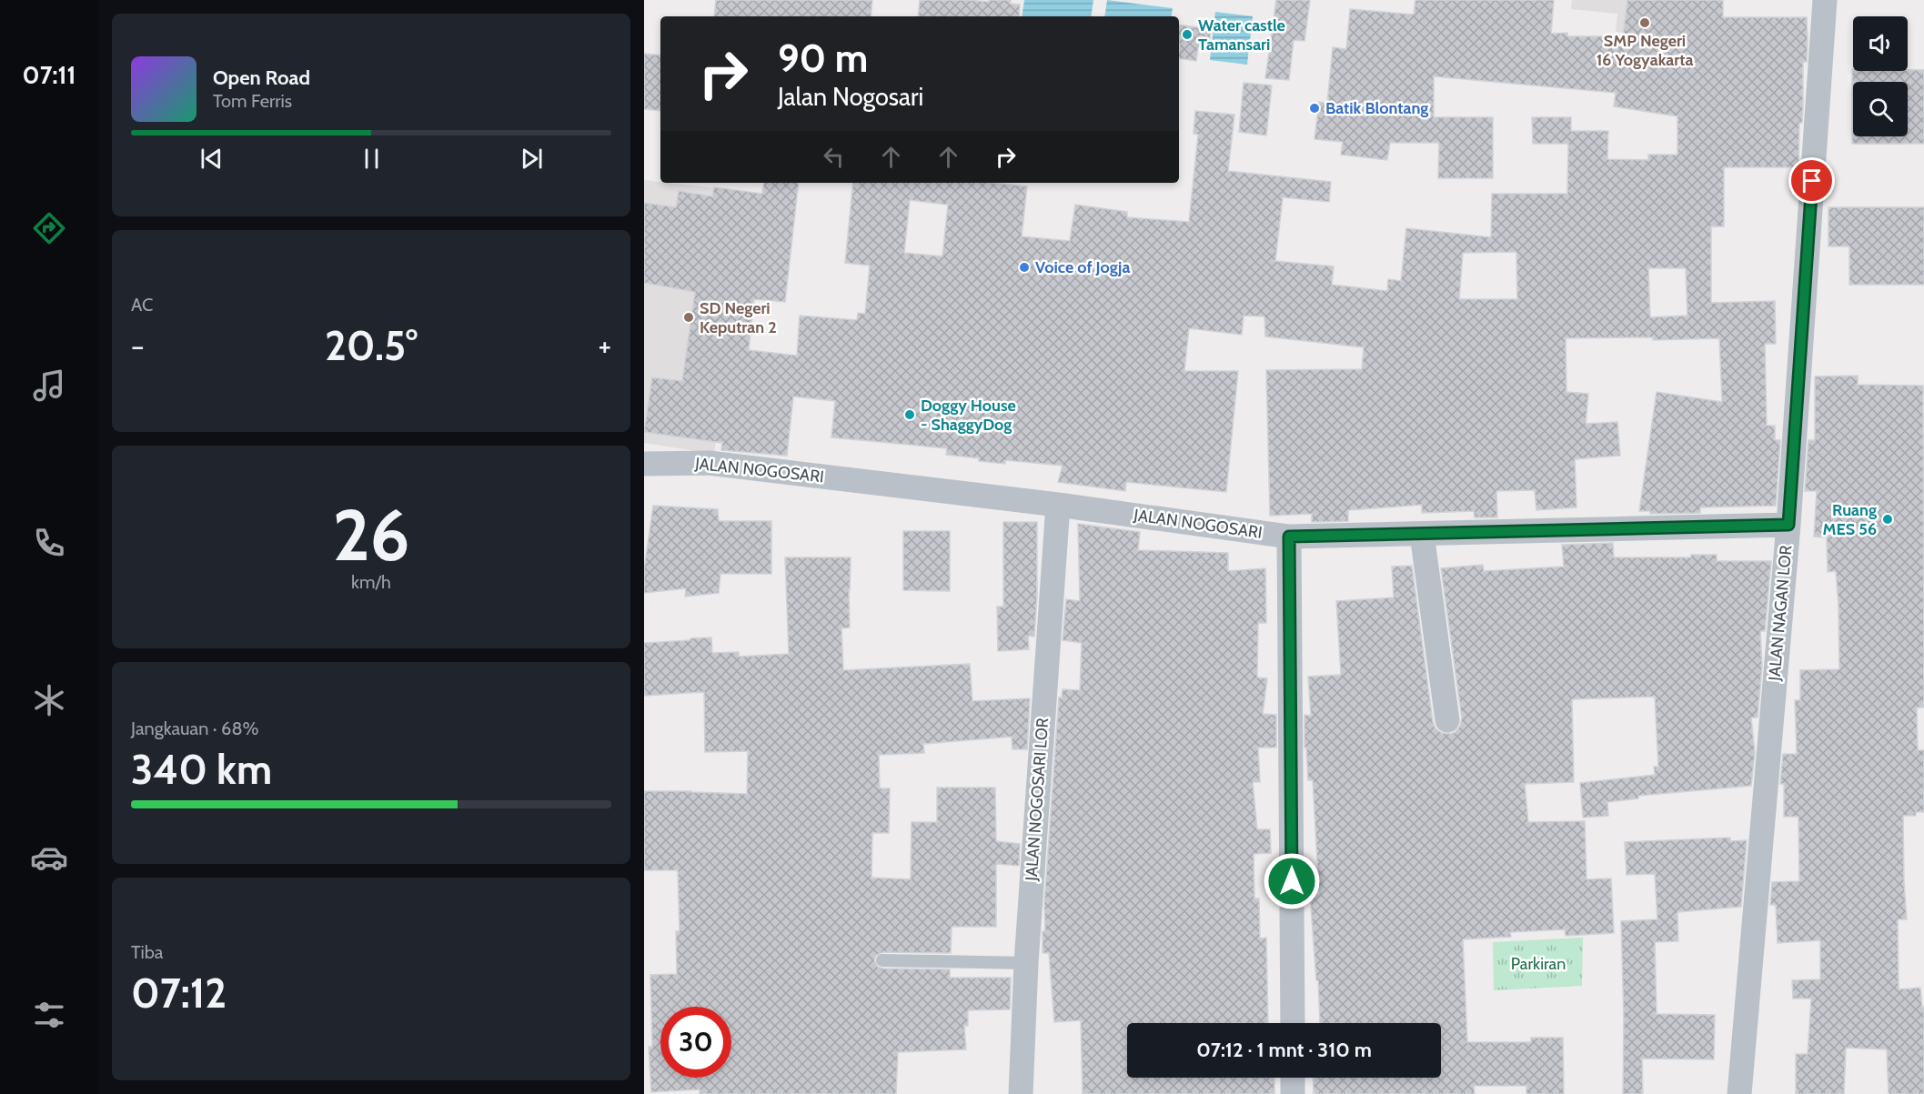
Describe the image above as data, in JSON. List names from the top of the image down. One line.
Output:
{"streets":{"street":["JALAN NOGOSARI","JALAN NAGAN LOR","JALAN NOGOSARI LOR"]},"crossings":[["JALAN NOGOSARI","JALAN NAGAN LOR"],["JALAN NOGOSARI","JALAN NOGOSARI LOR"]],"parks":["Parkiran"],"places":["SMP Negeri 16 Yogyakarta","Water castle Tamansari","Batik Blontang","Voice of Jogja","SD Negeri Keputran 2","Doggy House - ShaggyDog","Ruang MES 56"],"page":{"tabs":"07:11","turn":["90 m","Jalan Nogosari"],"song":["Open Road","Tom Ferris"],"tile":["AC",["26","km/h"],["Jangkauan · 68%","340 km"],["Tiba","07:12"]],"heat":["−","20.5°","+"],"limit":"30","trip":"07:12 · 1 mnt · 310 m"}}
